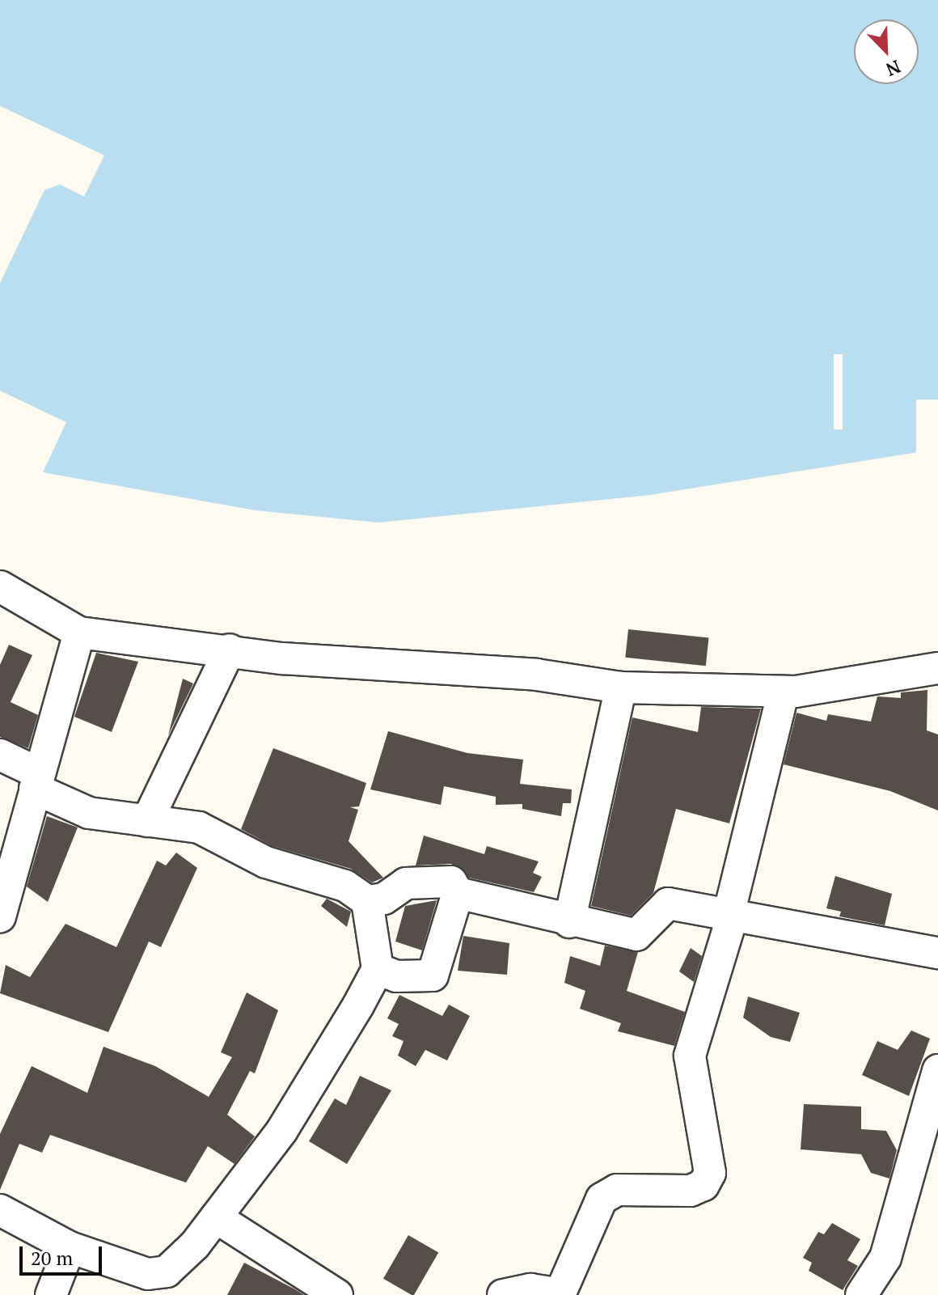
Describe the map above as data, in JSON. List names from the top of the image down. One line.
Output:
{"scale_bar":"20 m","north":"bottom right"}
